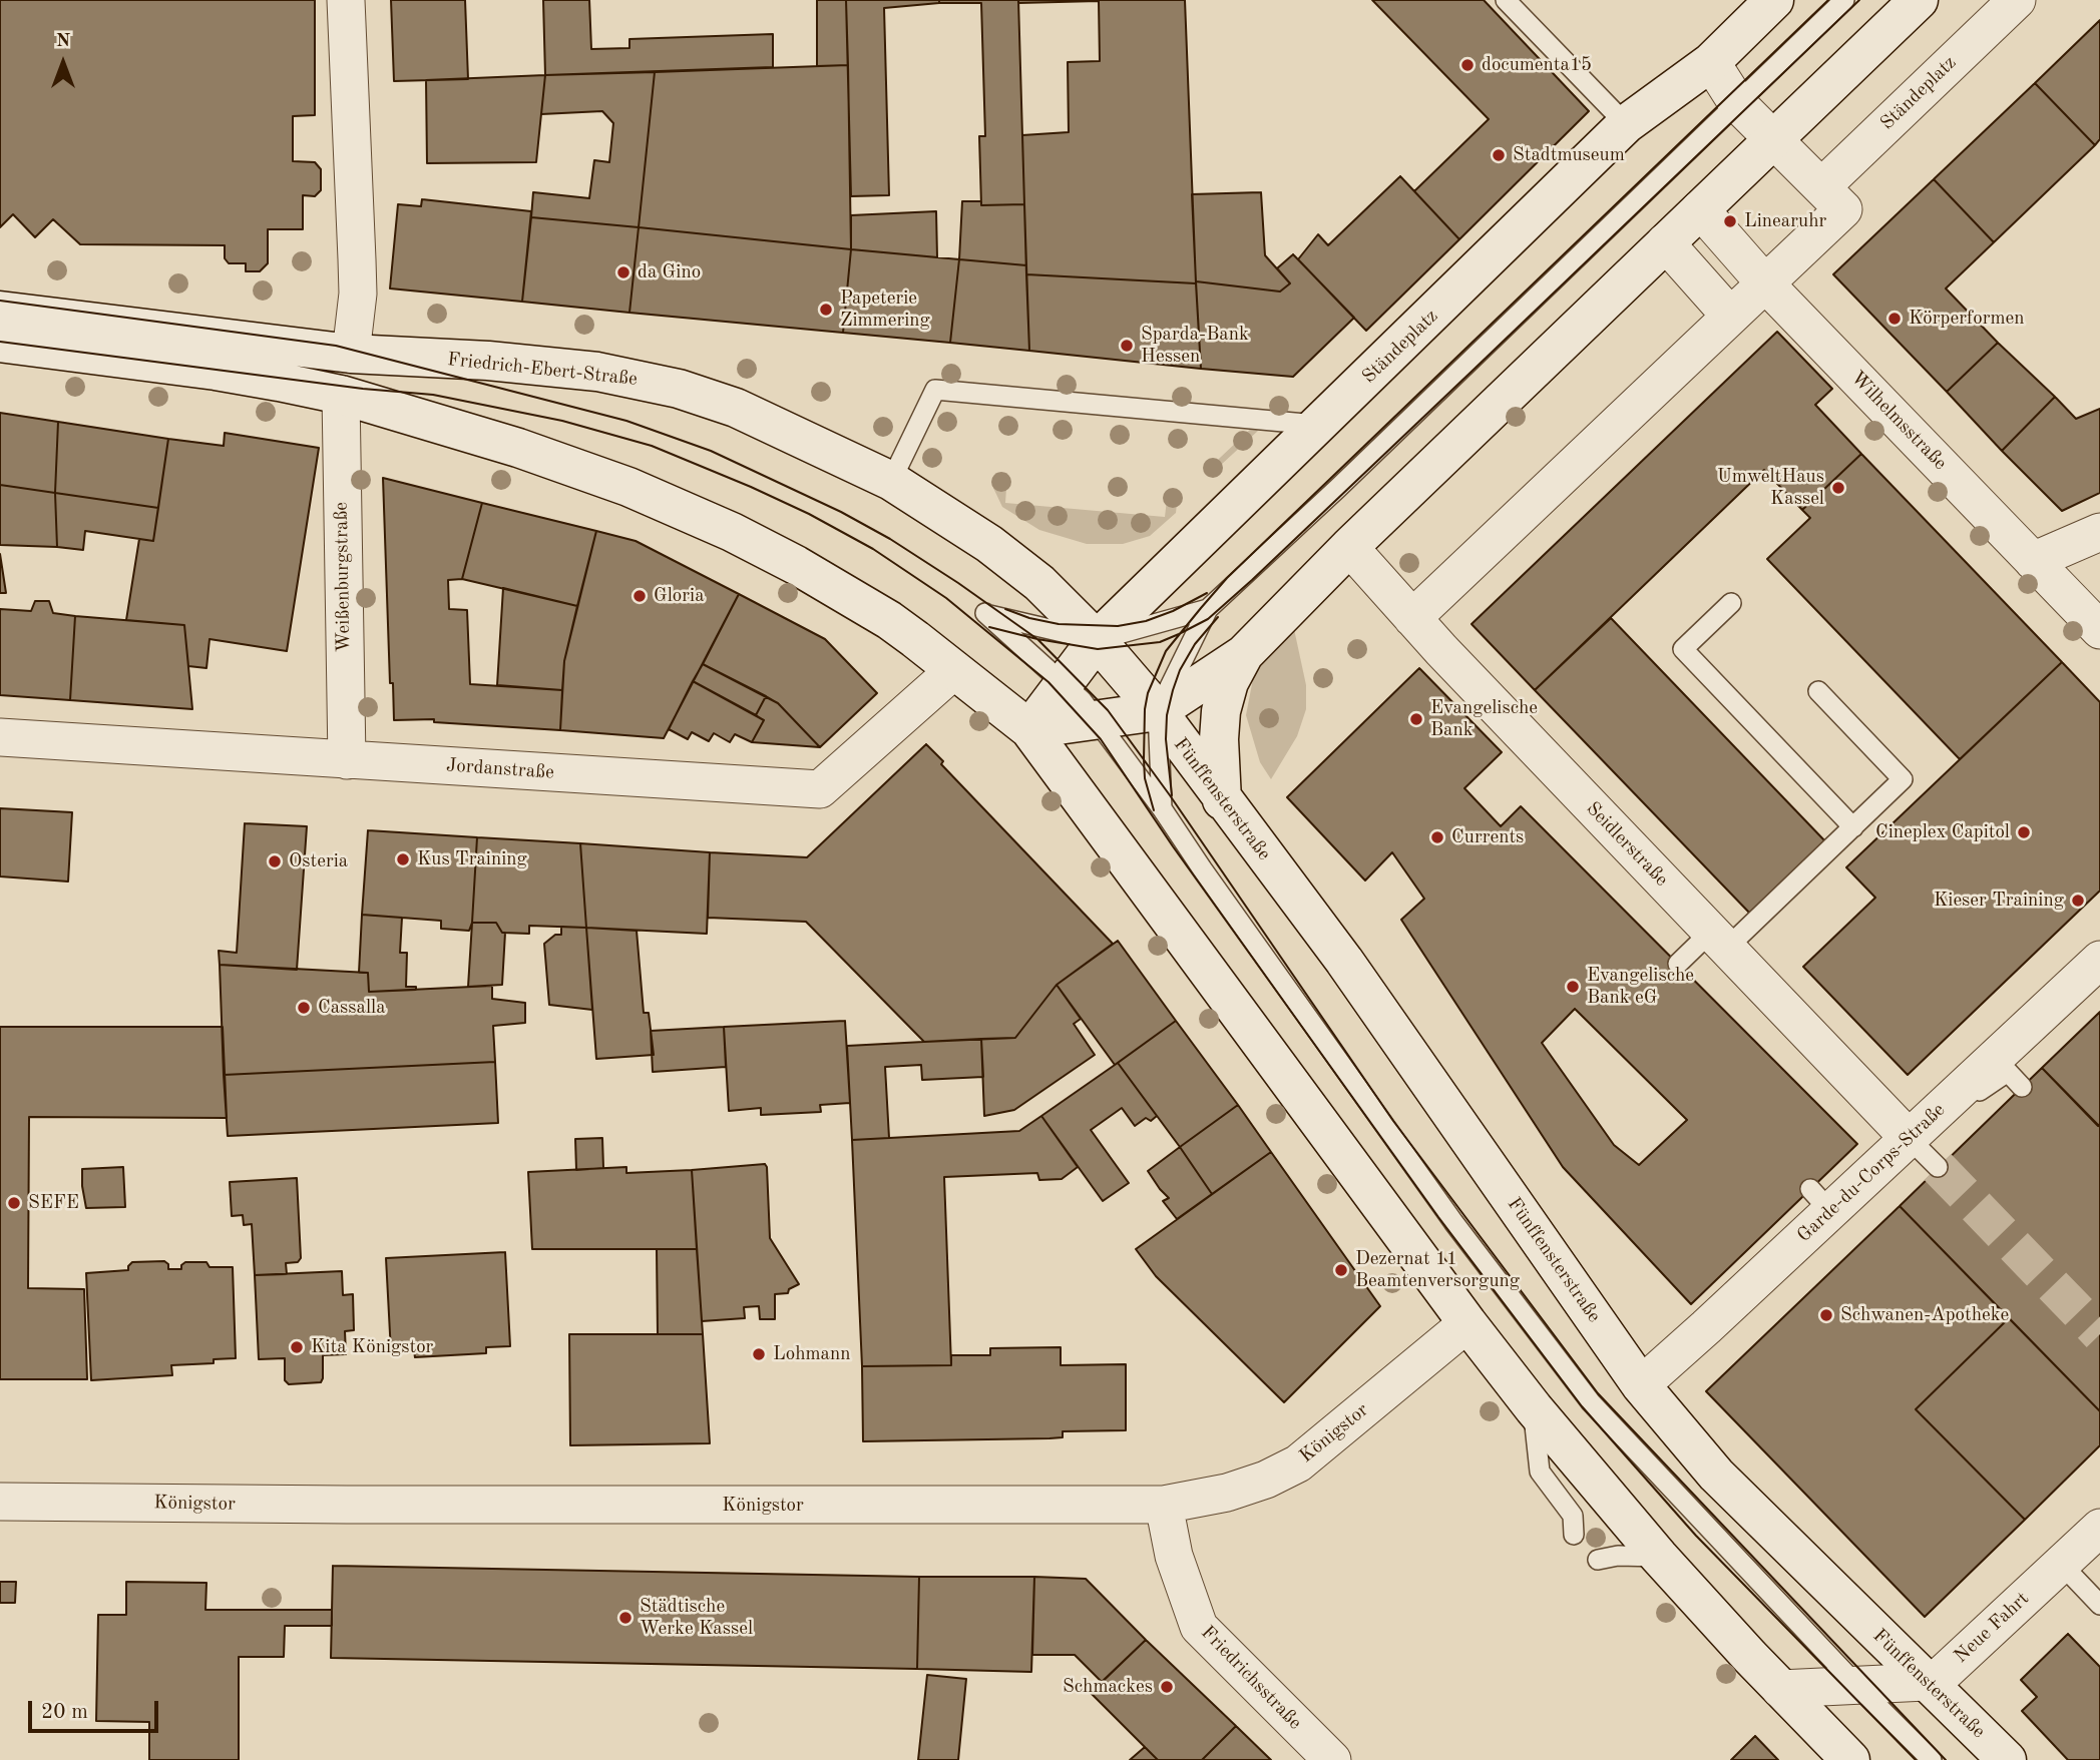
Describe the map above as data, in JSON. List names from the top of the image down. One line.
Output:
{"streets":{"main road":["Ständeplatz","Friedrich-Ebert-Straße","Fünffensterstraße"],"street":["Wilhelmsstraße","Weißenburgstraße","Jordanstraße","Seidlerstraße","Garde-du-Corps-Straße","Königstor","Neue Fahrt","Friedrichsstraße"]},"crossings":[["Ständeplatz","Friedrich-Ebert-Straße"],["Ständeplatz","Fünffensterstraße"],["Friedrich-Ebert-Straße","Fünffensterstraße"],["Weißenburgstraße","Jordanstraße"],["Fünffensterstraße","Garde-du-Corps-Straße"],["Fünffensterstraße","Neue Fahrt"],["Seidlerstraße","Garde-du-Corps-Straße"],["Königstor","Friedrichsstraße"]],"places":["documenta15","Stadtmuseum","Linearuhr","da Gino","Papeterie Zimmering","Körperformen","Sparda-Bank Hessen","UmweltHaus Kassel","Gloria","Evangelische Bank","Cineplex Capitol","Currents","Kus Training","Osteria","Kieser Training","Evangelische Bank eG","Cassalla","SEFE","Dezernat 11 Beamtenversorgung","Schwanen-Apotheke","Kita Königstor","Lohmann","Städtische Werke Kassel","Schmackes"],"scale_bar":"20 m","north":"top"}
